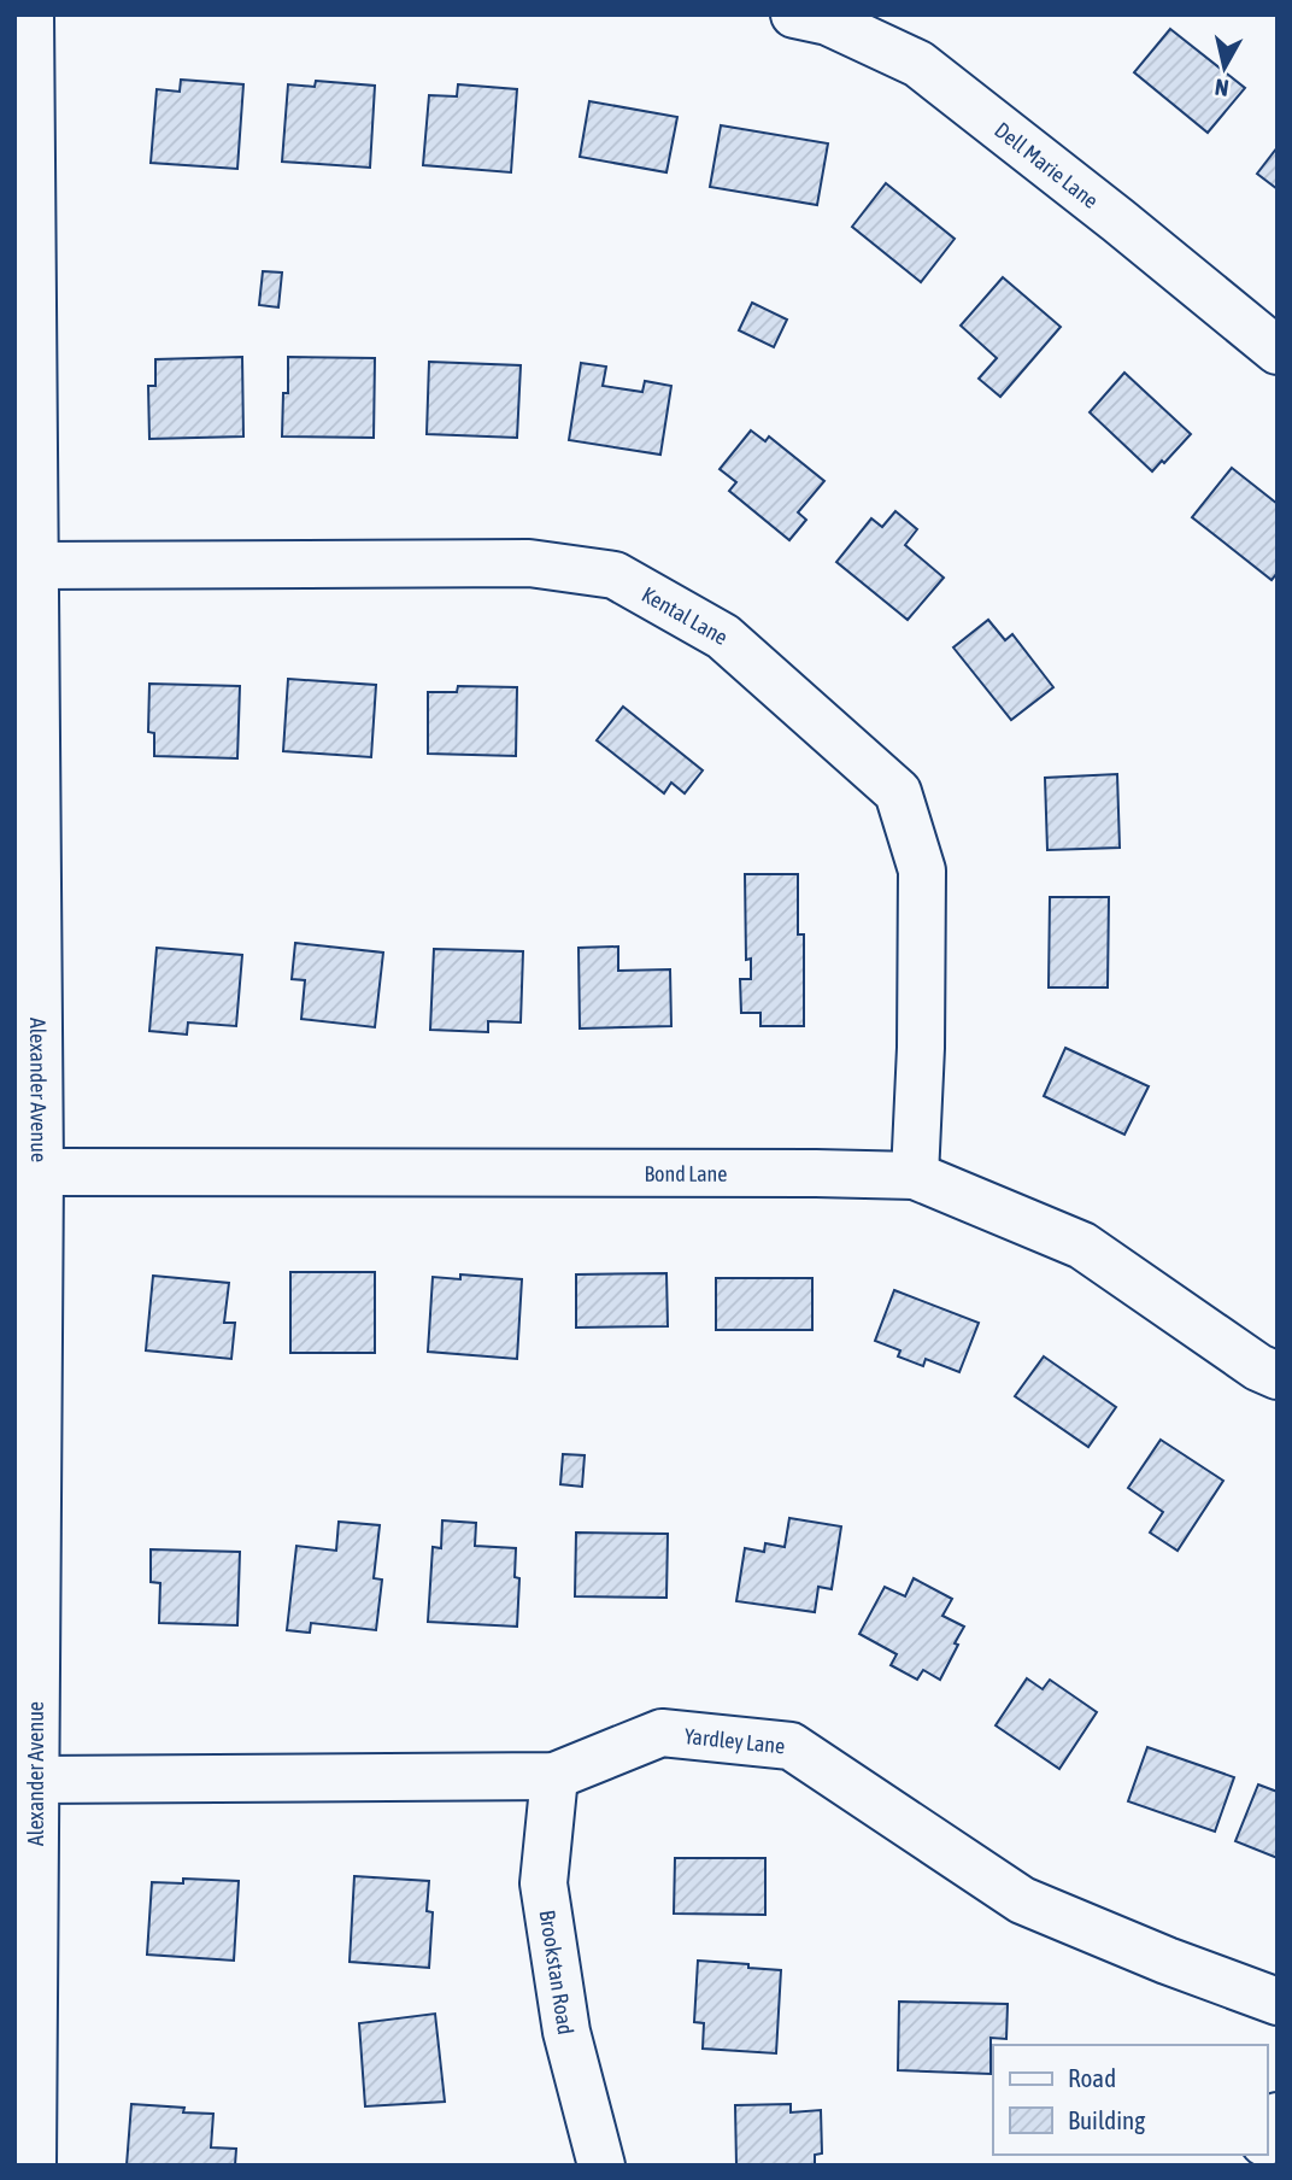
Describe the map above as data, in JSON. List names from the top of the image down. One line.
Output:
{"streets":{"street":["Dell Marie Lane","Kental Lane","Alexander Avenue","Bond Lane","Yardley Lane","Brookstan Road"]},"crossings":[["Kental Lane","Alexander Avenue"],["Kental Lane","Bond Lane"],["Alexander Avenue","Bond Lane"],["Alexander Avenue","Yardley Lane"],["Yardley Lane","Brookstan Road"]],"legend":["Road","Building"],"north":"bottom"}
